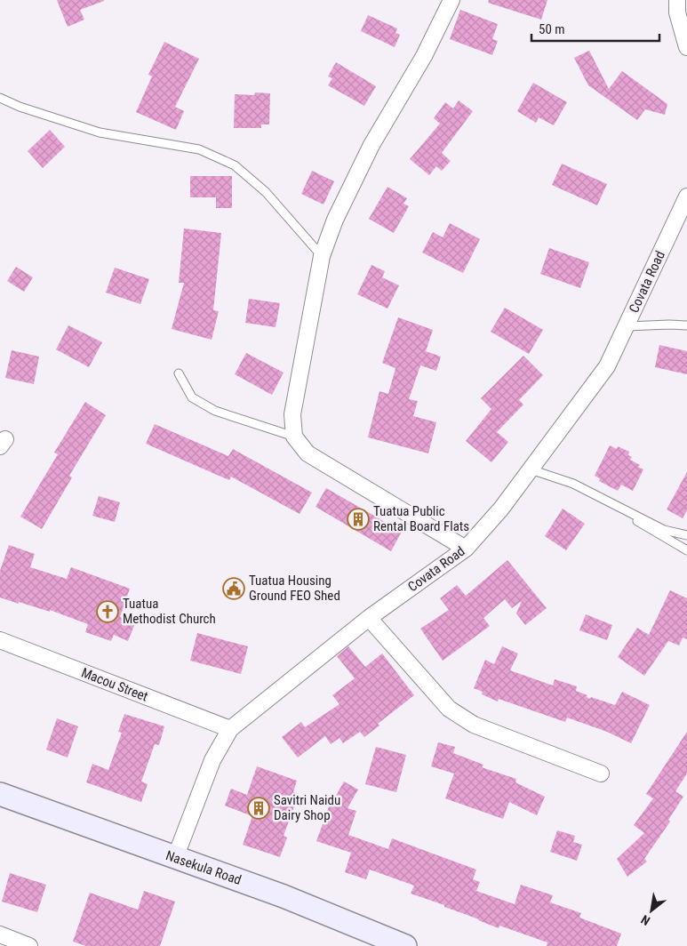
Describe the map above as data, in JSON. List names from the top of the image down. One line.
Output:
{"streets":{"main road":["Nasekula Road"],"street":["Covata Road","Macou Street"]},"crossings":[["Covata Road","Macou Street"],["Covata Road","Nasekula Road"]],"places":{"building":["Tuatua Public Rental Board Flats","Savitri Naidu Dairy Shop"],"public building":["Tuatua Housing Ground FEO Shed"],"church":["Tuatua Methodist Church"]},"scale_bar":"50 m","north":"bottom left"}
